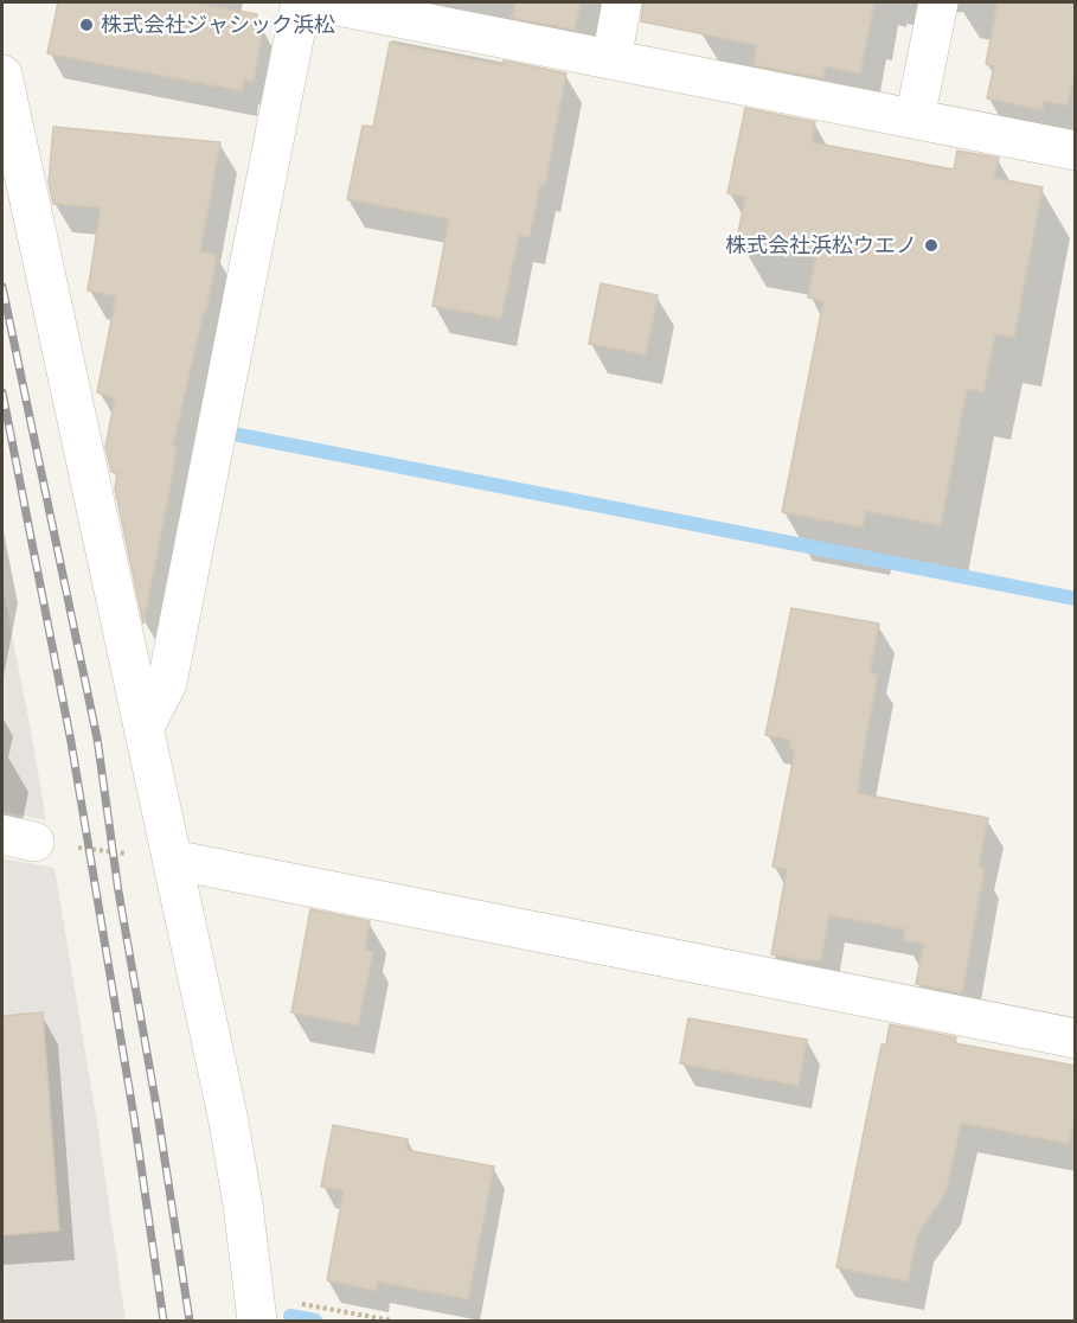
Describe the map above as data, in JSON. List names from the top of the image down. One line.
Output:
{"places":["株式会社ジャシック浜松","株式会社浜松ウエノ"]}
